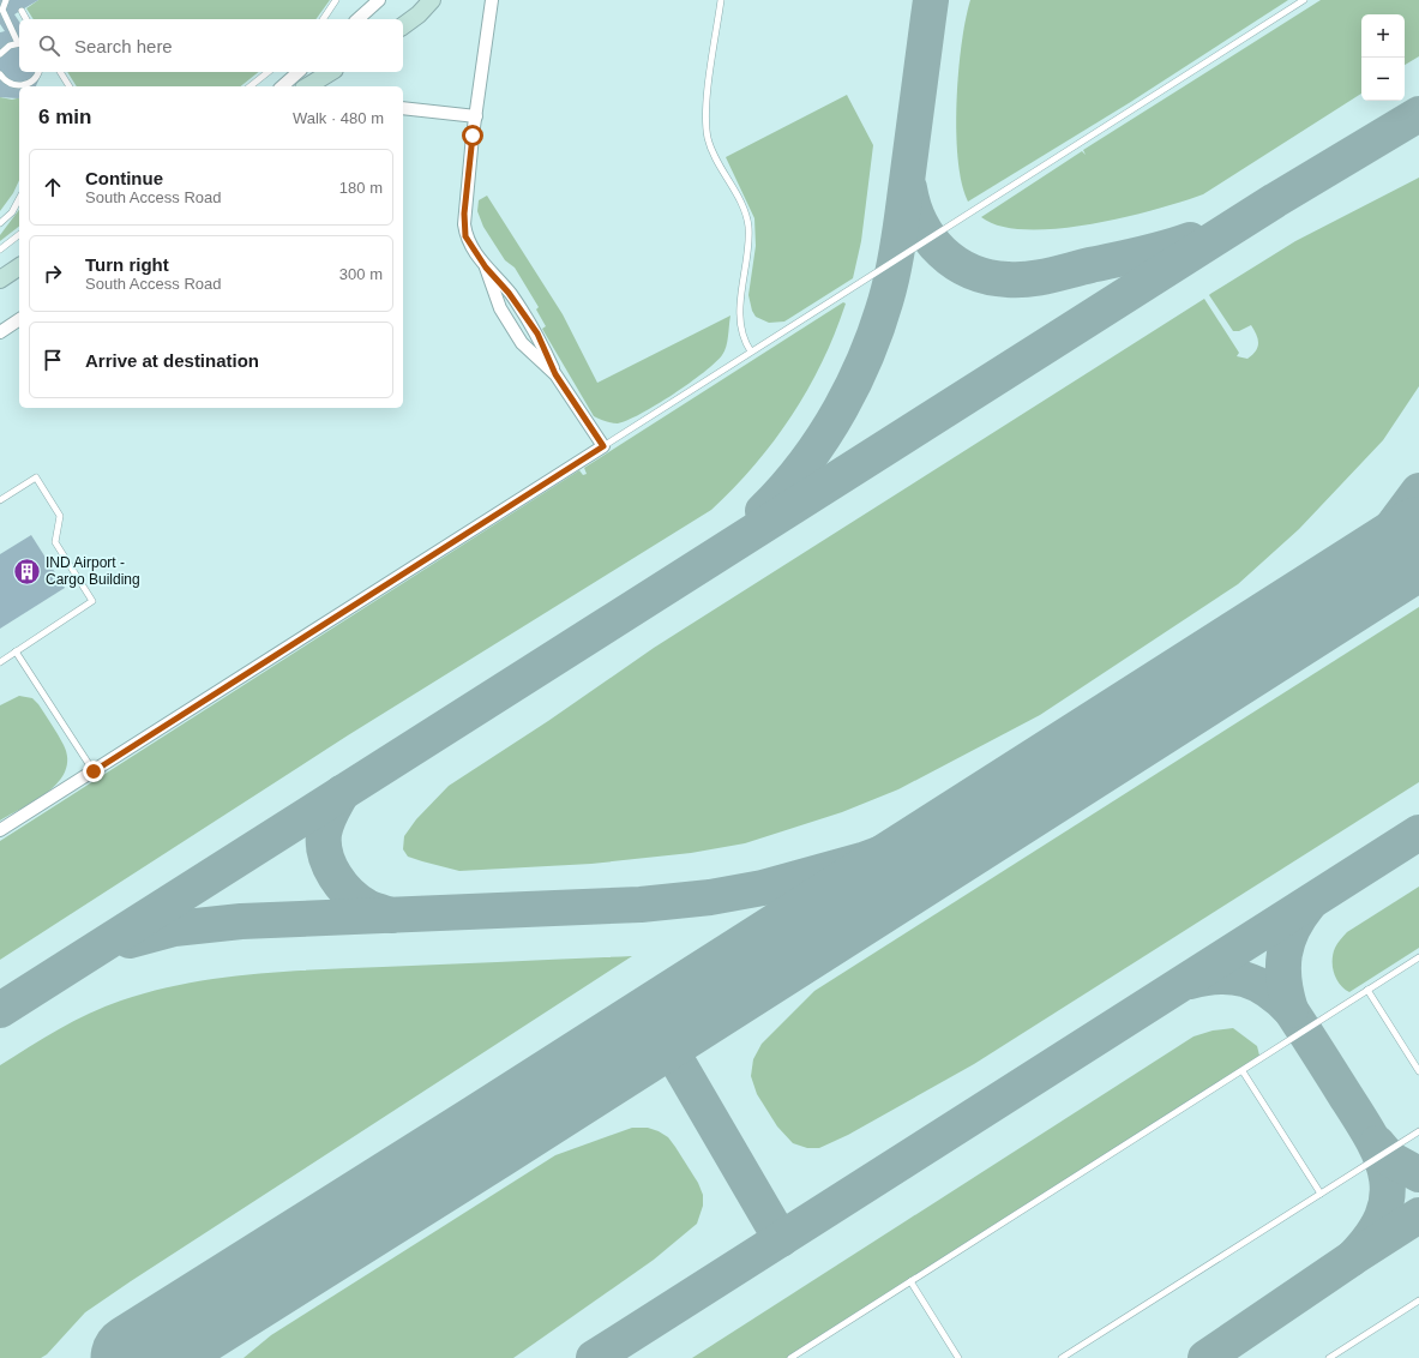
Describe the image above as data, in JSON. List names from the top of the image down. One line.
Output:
{"places":{"building":["IND Airport - Cargo Building"]},"page":{"map_buttons":["+","−"],"search":"Search here","heading":["6 min","Walk · 480 m"],"list":[["Continue","South Access Road","180 m"],["Turn right","South Access Road","300 m"],"Arrive at destination"]}}
